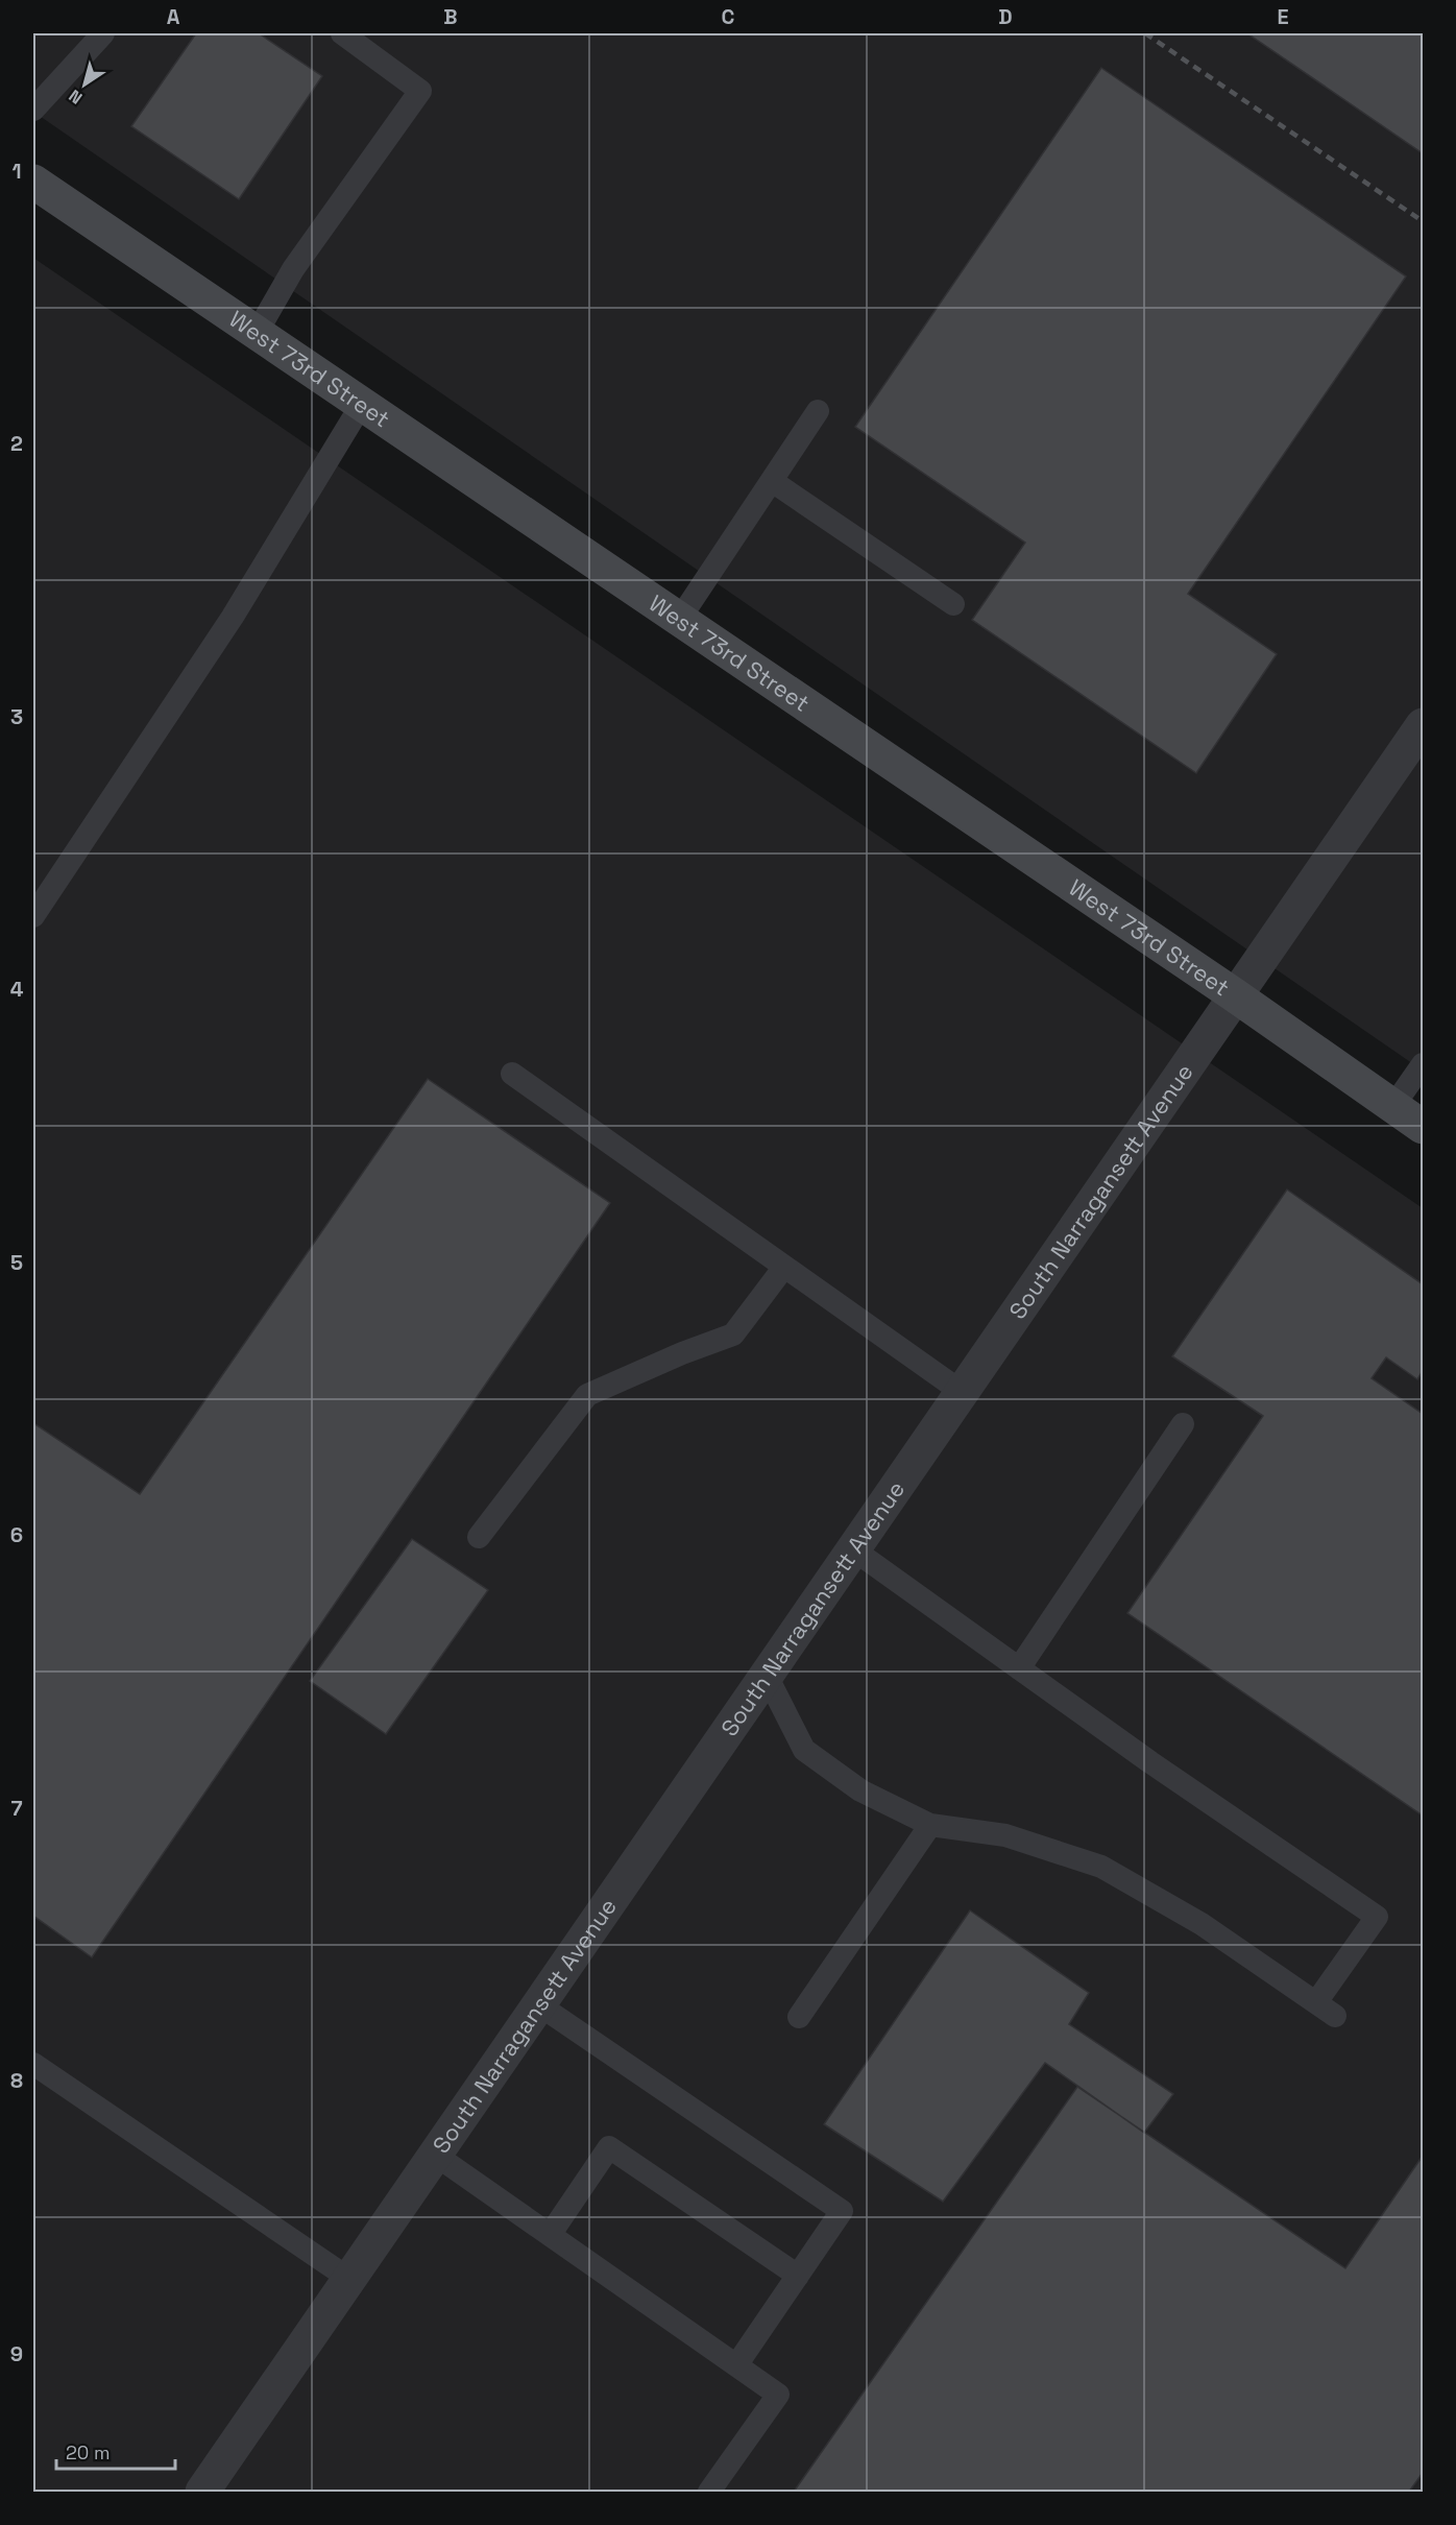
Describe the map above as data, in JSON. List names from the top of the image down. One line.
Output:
{"streets":{"street":["West 73rd Street","South Narragansett Avenue"]},"crossings":[["West 73rd Street","South Narragansett Avenue"]],"scale_bar":"20 m","north":"bottom left","grid":{"columns":["A","B","C","D","E"],"rows":["1","2","3","4","5","6","7","8","9"]}}
